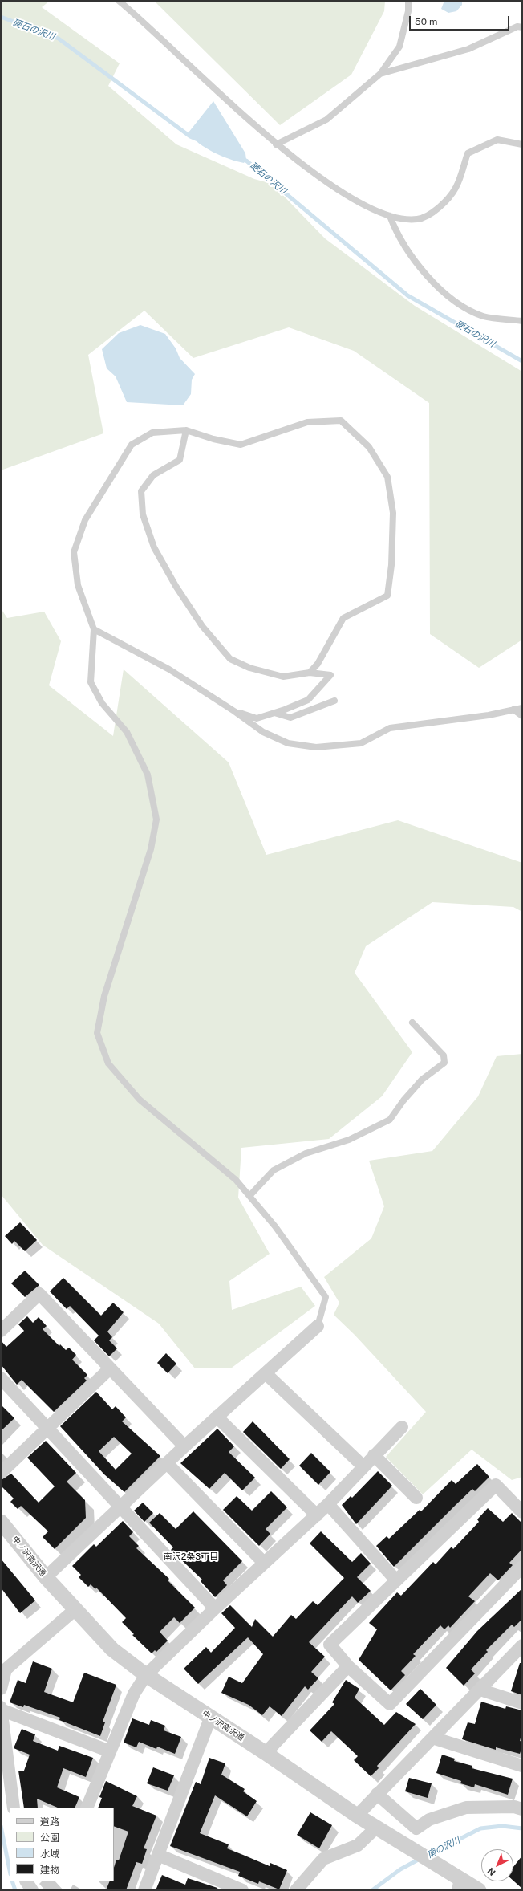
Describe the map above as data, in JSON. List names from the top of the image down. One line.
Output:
{"streets":{"street":["中ノ沢南沢通"]},"districts":["南沢2条3丁目"],"water":["硬石の沢川","南の沢川"],"legend":["道路","公園","水域","建物"],"scale_bar":"50 m","north":"bottom left"}
